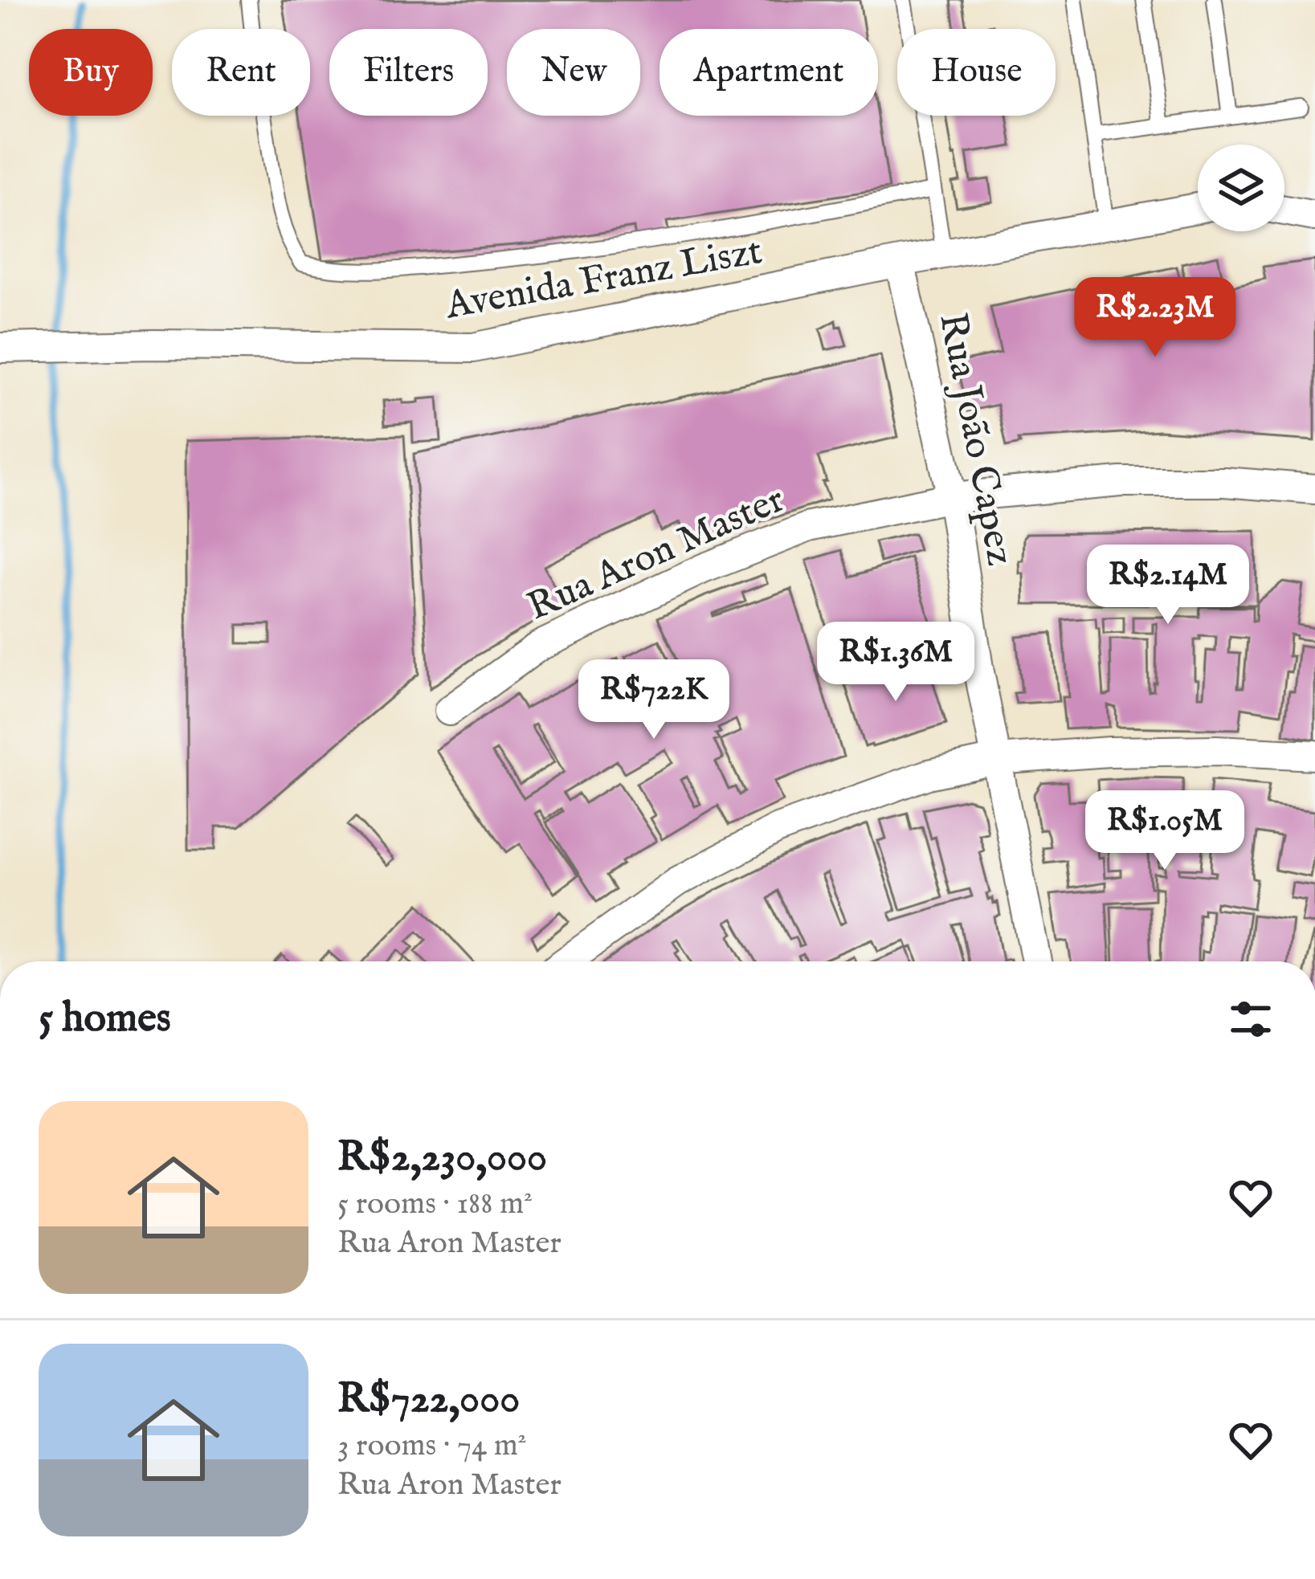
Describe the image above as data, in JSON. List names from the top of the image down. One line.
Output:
{"streets":{"street":["Avenida Franz Liszt","Rua João Capez","Rua Aron Master"]},"crossings":[["Avenida Franz Liszt","Rua João Capez"],["Rua João Capez","Rua Aron Master"]],"page":{"chip":["Buy","Rent","Filters","New","Apartment","House"],"price":["R$2.23M","R$2.14M","R$1.36M","R$722K","R$1.05M"],"heading":"5 homes","list":[{"name":"R$2,230,000","note":"5 rooms · 188 m² · Rua Aron Master"},{"name":"R$722,000","note":"3 rooms · 74 m² · Rua Aron Master"}]}}
